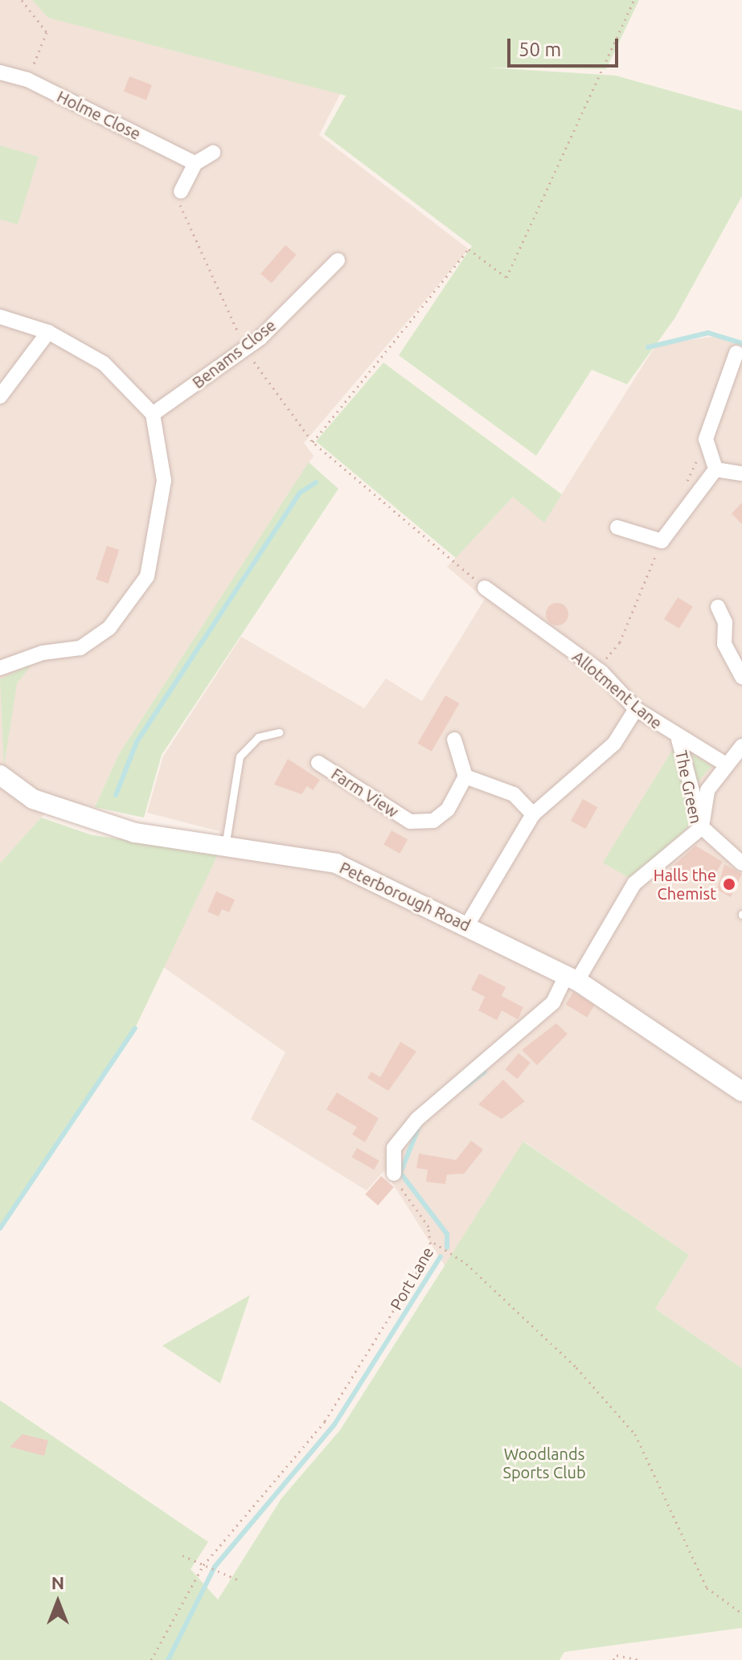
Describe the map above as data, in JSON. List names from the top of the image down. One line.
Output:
{"streets":{"street":["Holme Close","Benams Close","Allotment Lane","The Green","Farm View","Peterborough Road"],"path":["Port Lane"]},"crossings":[["Allotment Lane","The Green"],["The Green","Peterborough Road"]],"parks":["Woodlands Sports Club"],"places":["Halls the Chemist"],"scale_bar":"50 m","north":"top"}
